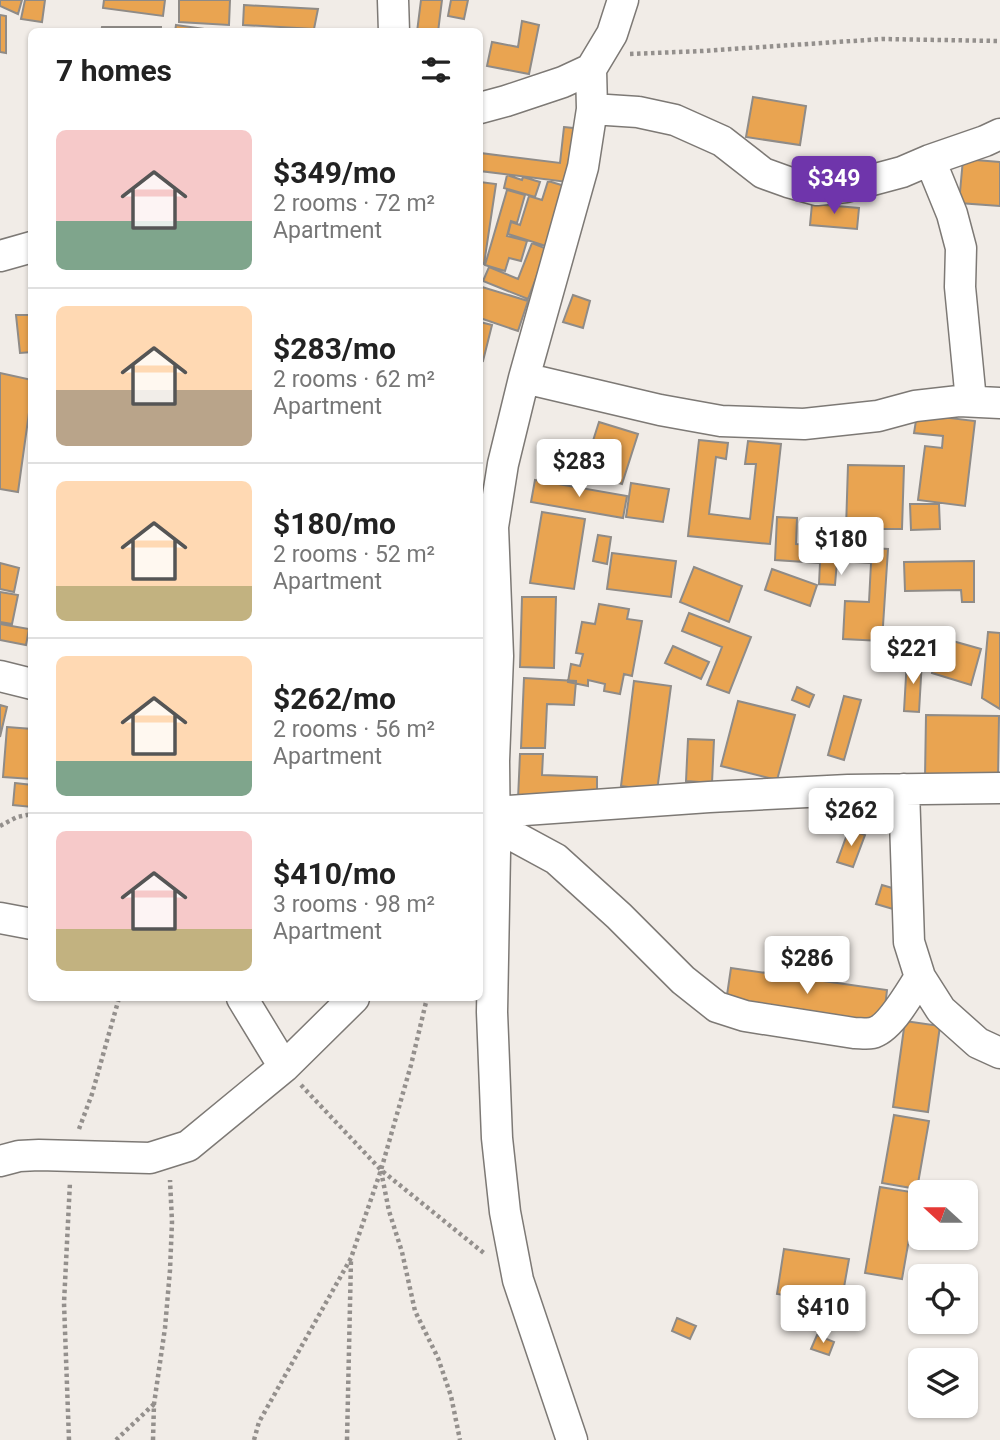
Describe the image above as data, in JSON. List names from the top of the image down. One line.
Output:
{"north":"left","page":{"heading":"7 homes","list":[{"name":"$349/mo","note":"2 rooms · 72 m² · Apartment"},{"name":"$283/mo","note":"2 rooms · 62 m² · Apartment"},{"name":"$180/mo","note":"2 rooms · 52 m² · Apartment"},{"name":"$262/mo","note":"2 rooms · 56 m² · Apartment"},{"name":"$410/mo","note":"3 rooms · 98 m² · Apartment"}],"price":["$349","$283","$180","$221","$262","$286","$410"]}}
